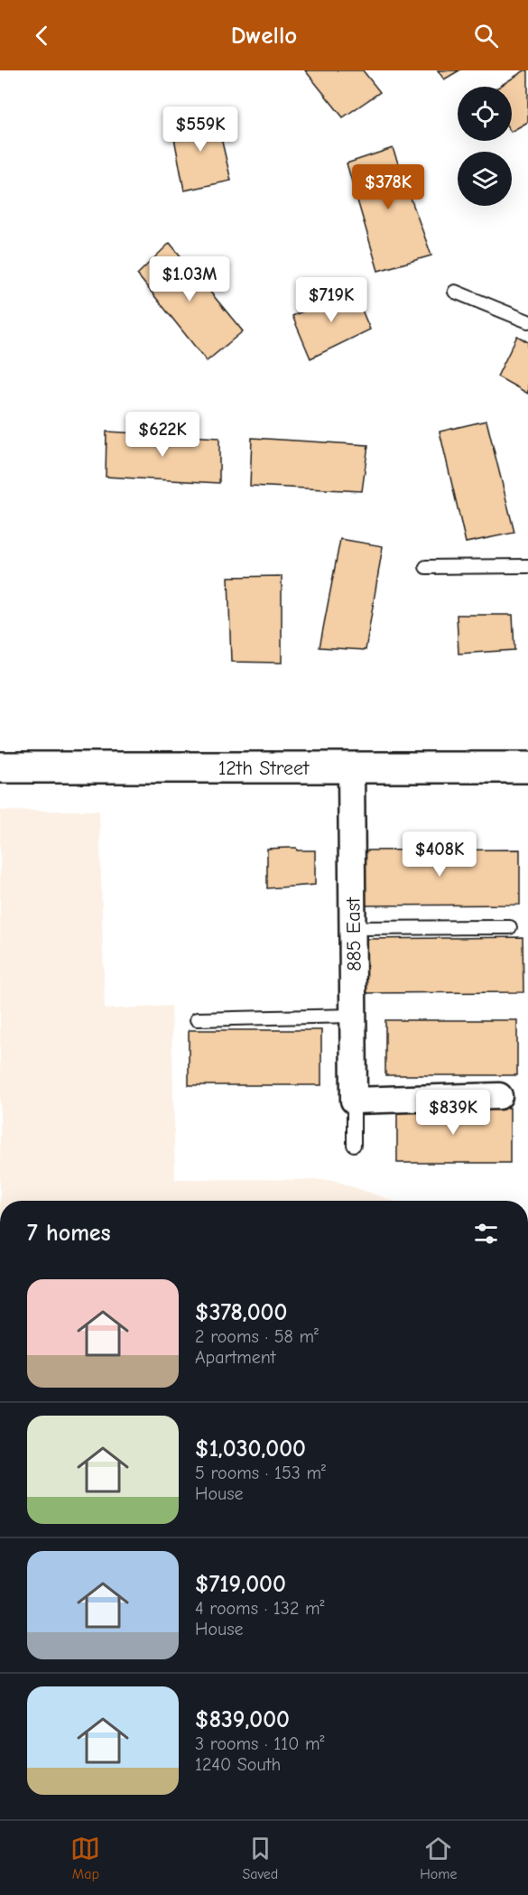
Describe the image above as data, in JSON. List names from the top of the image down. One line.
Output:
{"streets":{"main road":["12th Street"],"street":["885 East"]},"crossings":[["12th Street","885 East"]],"page":{"header":"Dwello","price":["$559K","$378K","$1.03M","$719K","$622K","$408K","$839K"],"heading":"7 homes","list":[{"name":"$378,000","note":"2 rooms · 58 m² · Apartment"},{"name":"$1,030,000","note":"5 rooms · 153 m² · House"},{"name":"$719,000","note":"4 rooms · 132 m² · House"},{"name":"$839,000","note":"3 rooms · 110 m² · 1240 South"}],"tabs":["Map","Saved","Home"]}}
